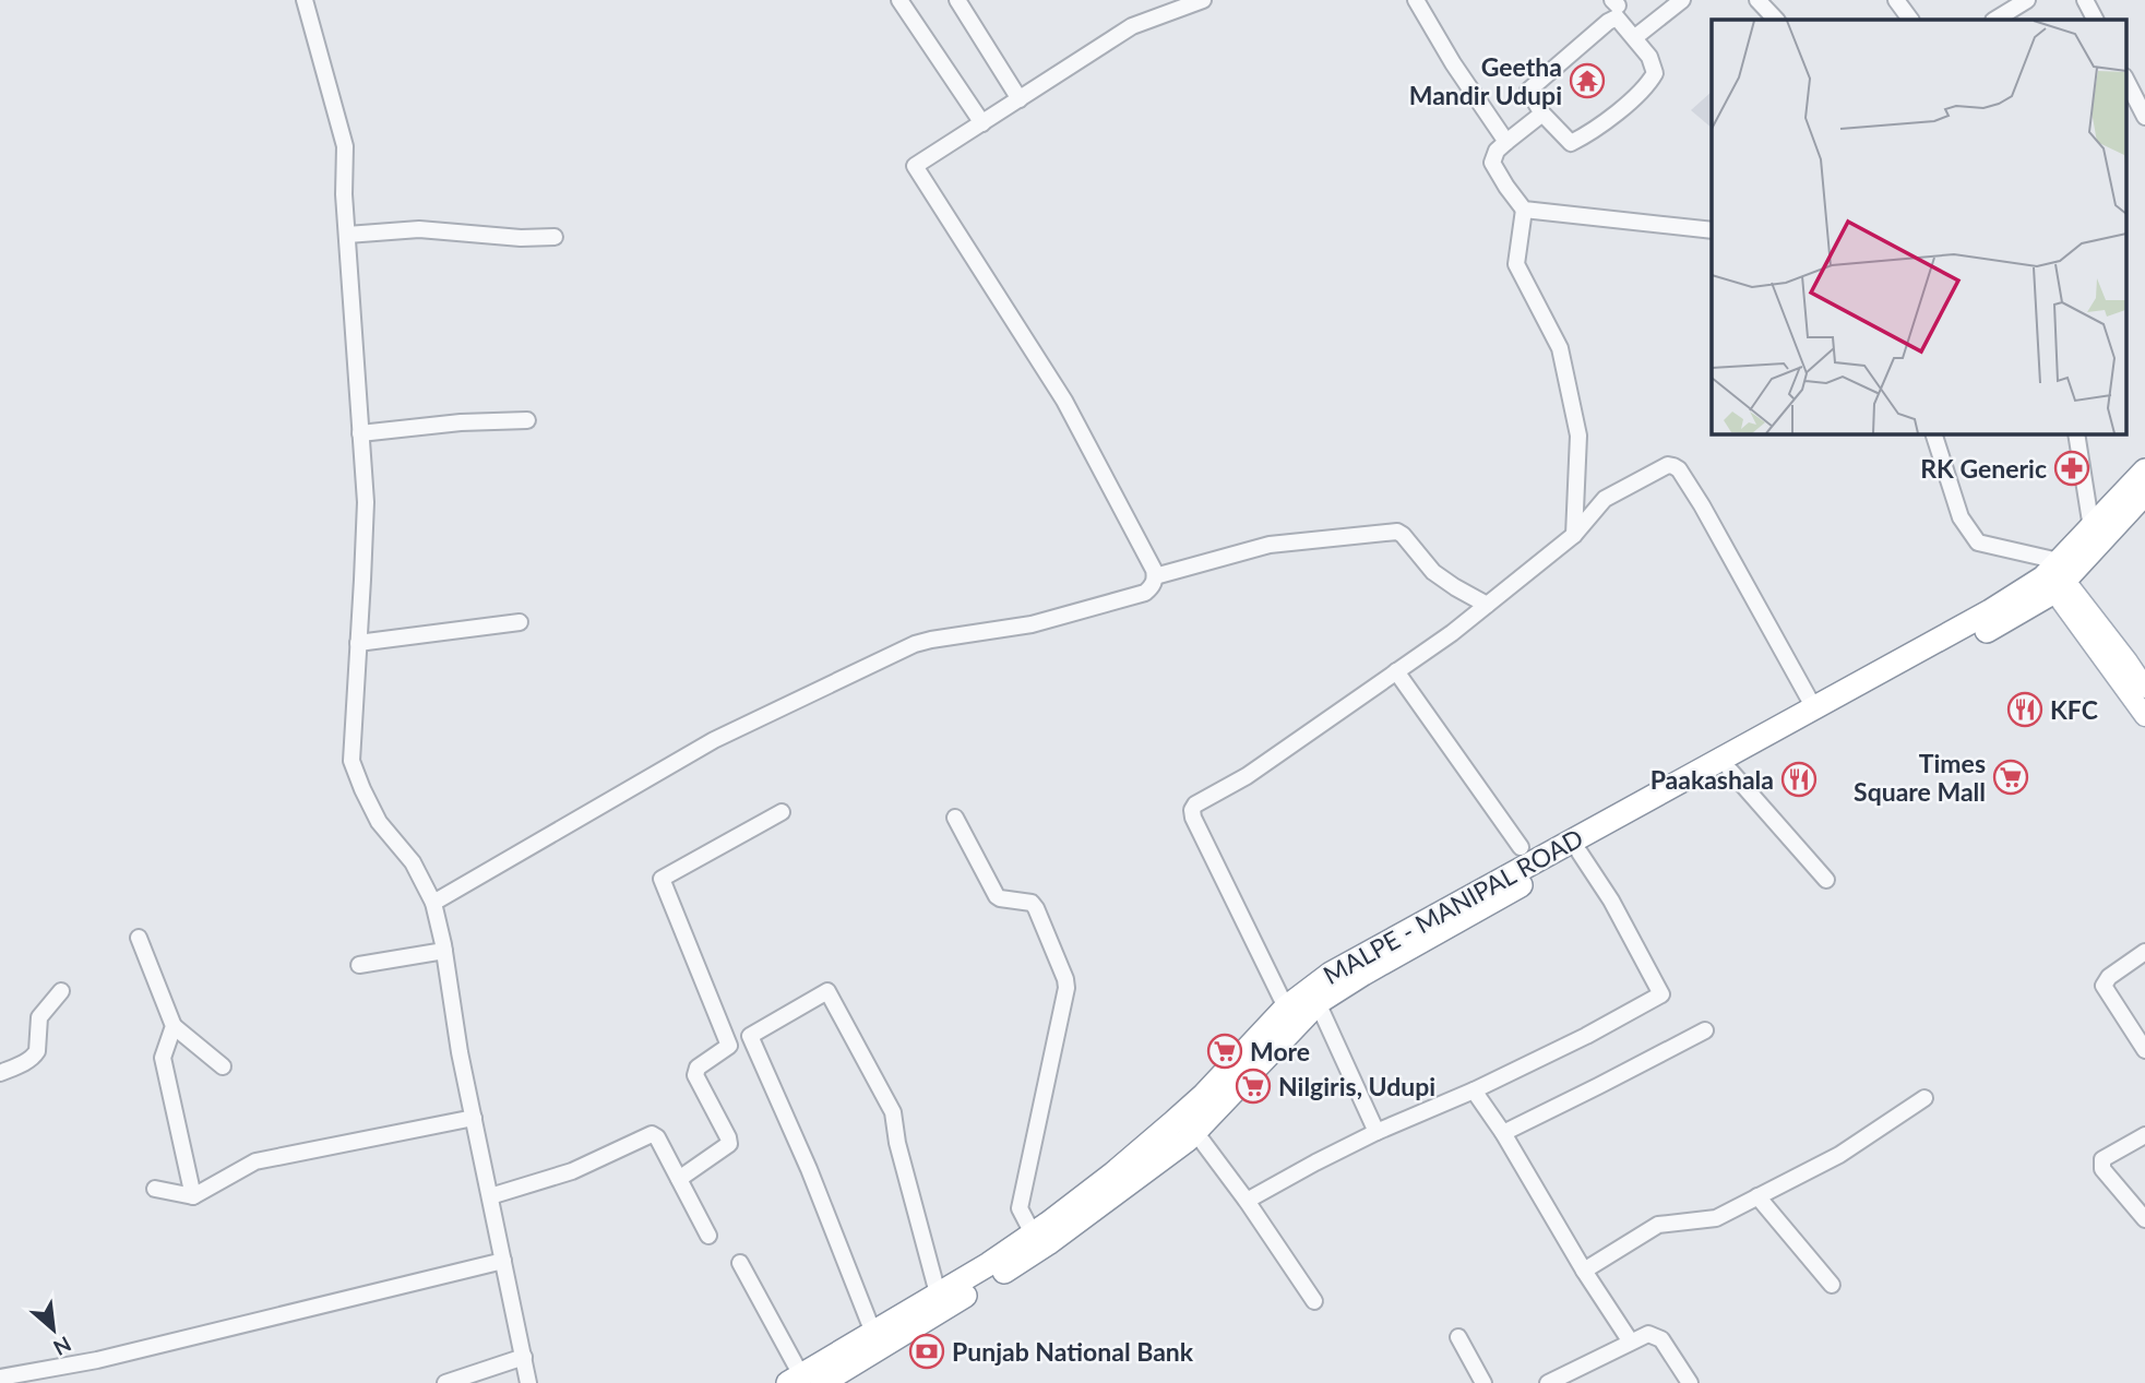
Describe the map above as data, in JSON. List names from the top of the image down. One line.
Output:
{"streets":{"highway":["MALPE - MANIPAL ROAD"]},"places":{"temple":["Geetha Mandir Udupi"],"pharmacy":["RK Generic"],"restaurant":["KFC","Paakashala"],"supermarket":["Times Square Mall","More","Nilgiris, Udupi"],"bank":["Punjab National Bank"]},"north":"bottom right"}
